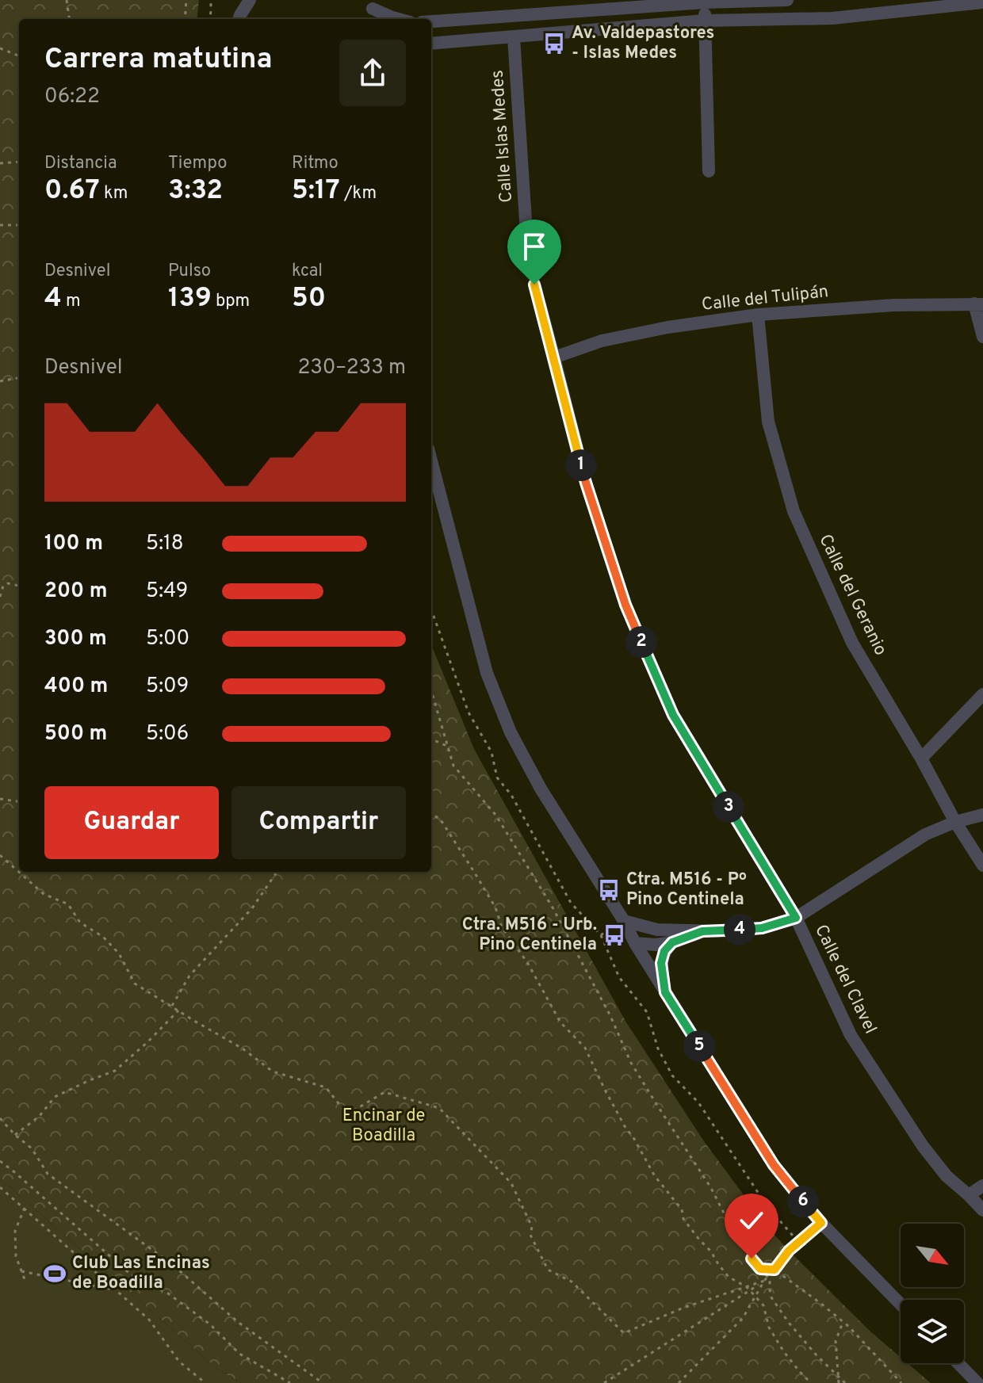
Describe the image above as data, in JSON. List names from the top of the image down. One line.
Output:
{"streets":{"street":["Calle Islas Medes","Calle del Tulipán","Calle del Geranio","Calle del Clavel"]},"crossings":[["Calle del Tulipán","Calle del Geranio"],["Calle del Tulipán","Calle del Clavel"]],"parks":["Encinar de Boadilla"],"places":{"bus stop":["Av. Valdepastores - Islas Medes","Ctra. M516 - Pº Pino Centinela","Ctra. M516 - Urb. Pino Centinela"],"sports":["Club Las Encinas de Boadilla"]},"north":"bottom right","page":{"heading":["Carrera matutina","06:22"],"stats":[["Distancia","0.67 km"],["Tiempo","3:32"],["Ritmo","5:17 /km"],["Desnivel","4 m"],["Pulso","139 bpm"],["kcal","50"]],"chart":["Desnivel","230–233 m"],"pins":["1","2","3","4","5","6"],"list":[{"name":"100 m","note":"5:18"},{"name":"200 m","note":"5:49"},{"name":"300 m","note":"5:00"},{"name":"400 m","note":"5:09"},{"name":"500 m","note":"5:06"}],"buttons":["Guardar","Compartir"]}}
